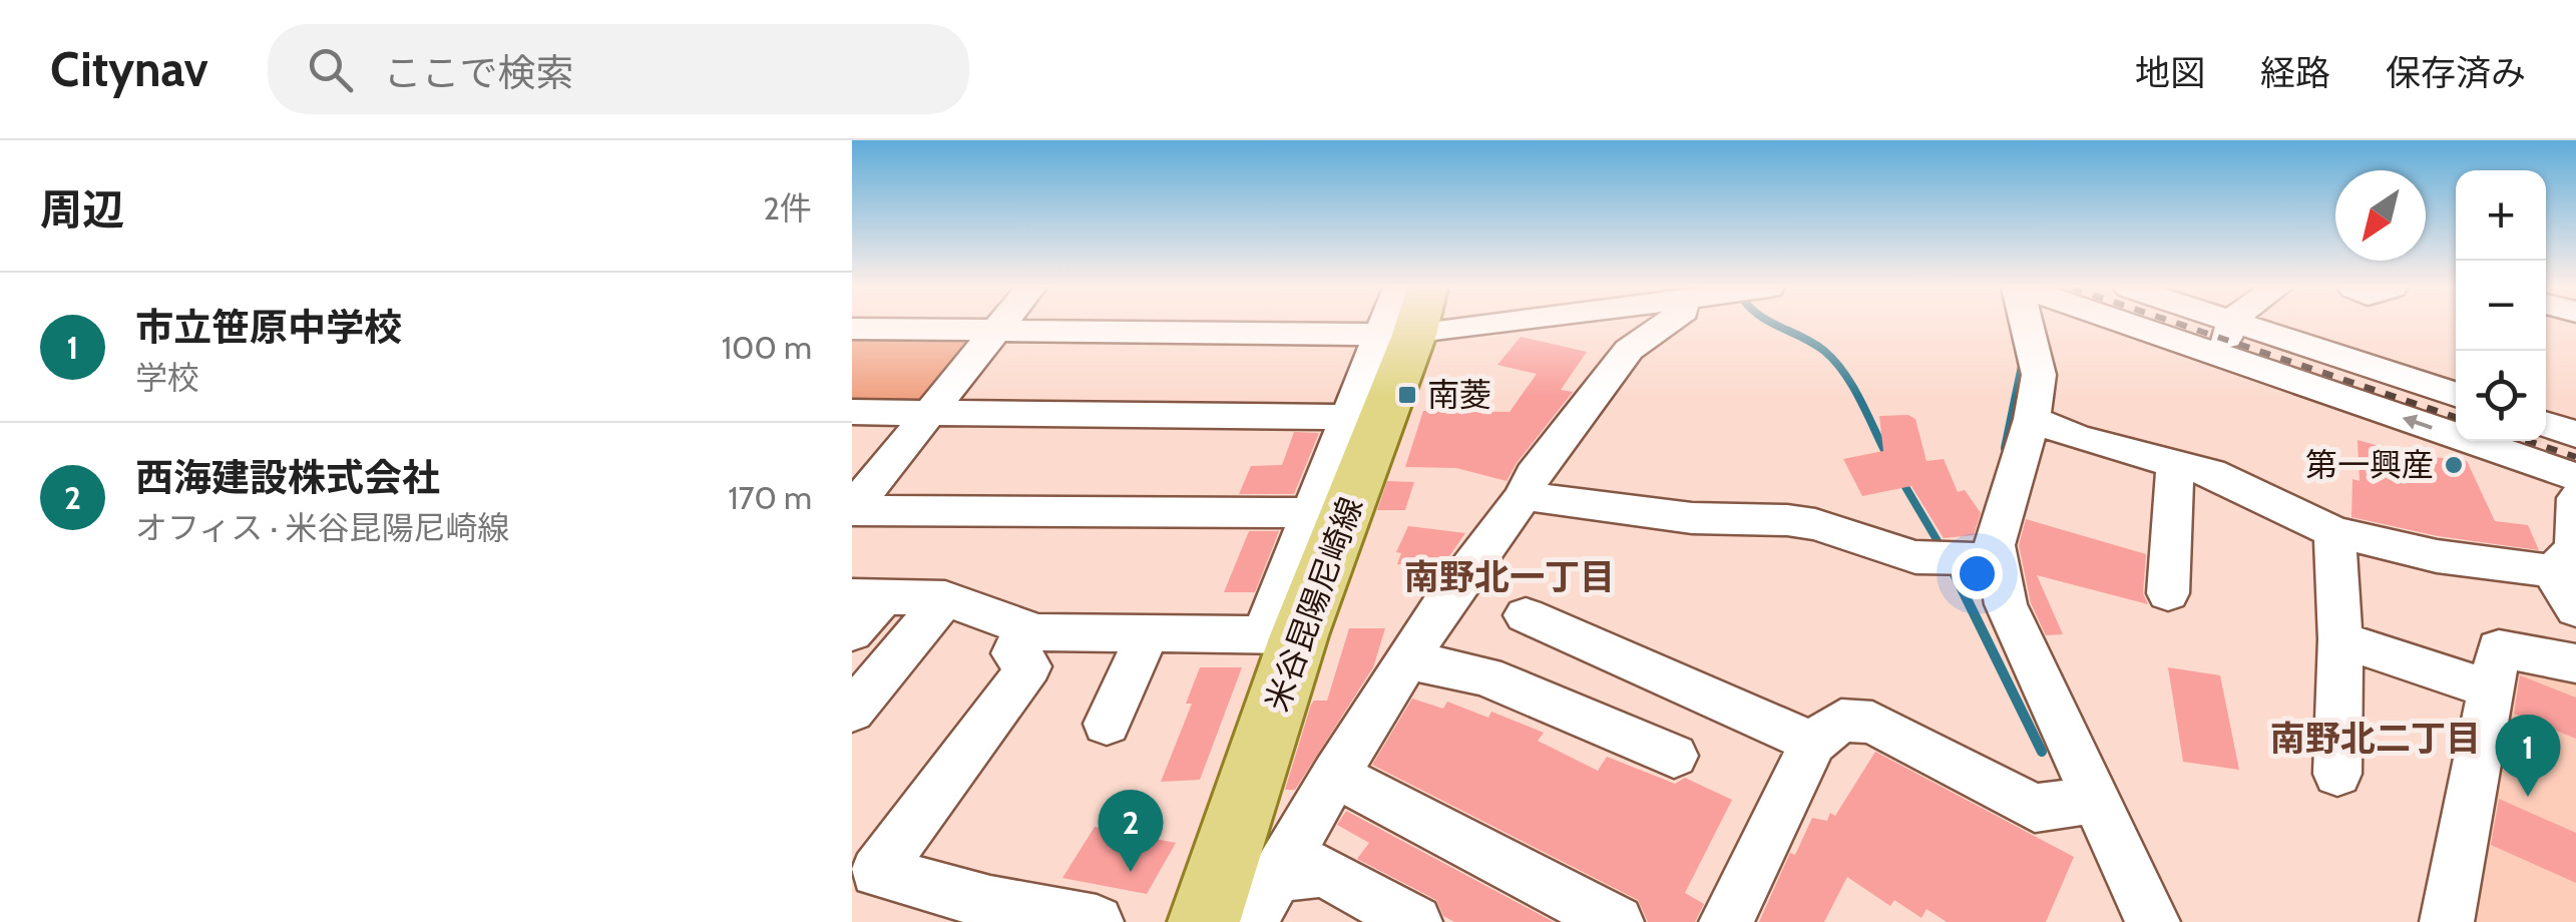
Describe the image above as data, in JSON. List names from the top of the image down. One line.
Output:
{"streets":{"main road":["米谷昆陽尼崎線"]},"districts":["南野北一丁目","南野北二丁目"],"places":{"transit":["南菱"],"other":["第一興産"]},"north":"bottom left","page":{"header":"Citynav","search":"ここで検索","nav":["地図","経路","保存済み"],"heading":["周辺","2件"],"map_buttons":["+","−"],"list":[{"mark":"1","name":"市立笹原中学校","note":"学校","value":"100 m"},{"mark":"2","name":"西海建設株式会社","note":"オフィス · 米谷昆陽尼崎線","value":"170 m"}],"pins":["1","2"]}}
